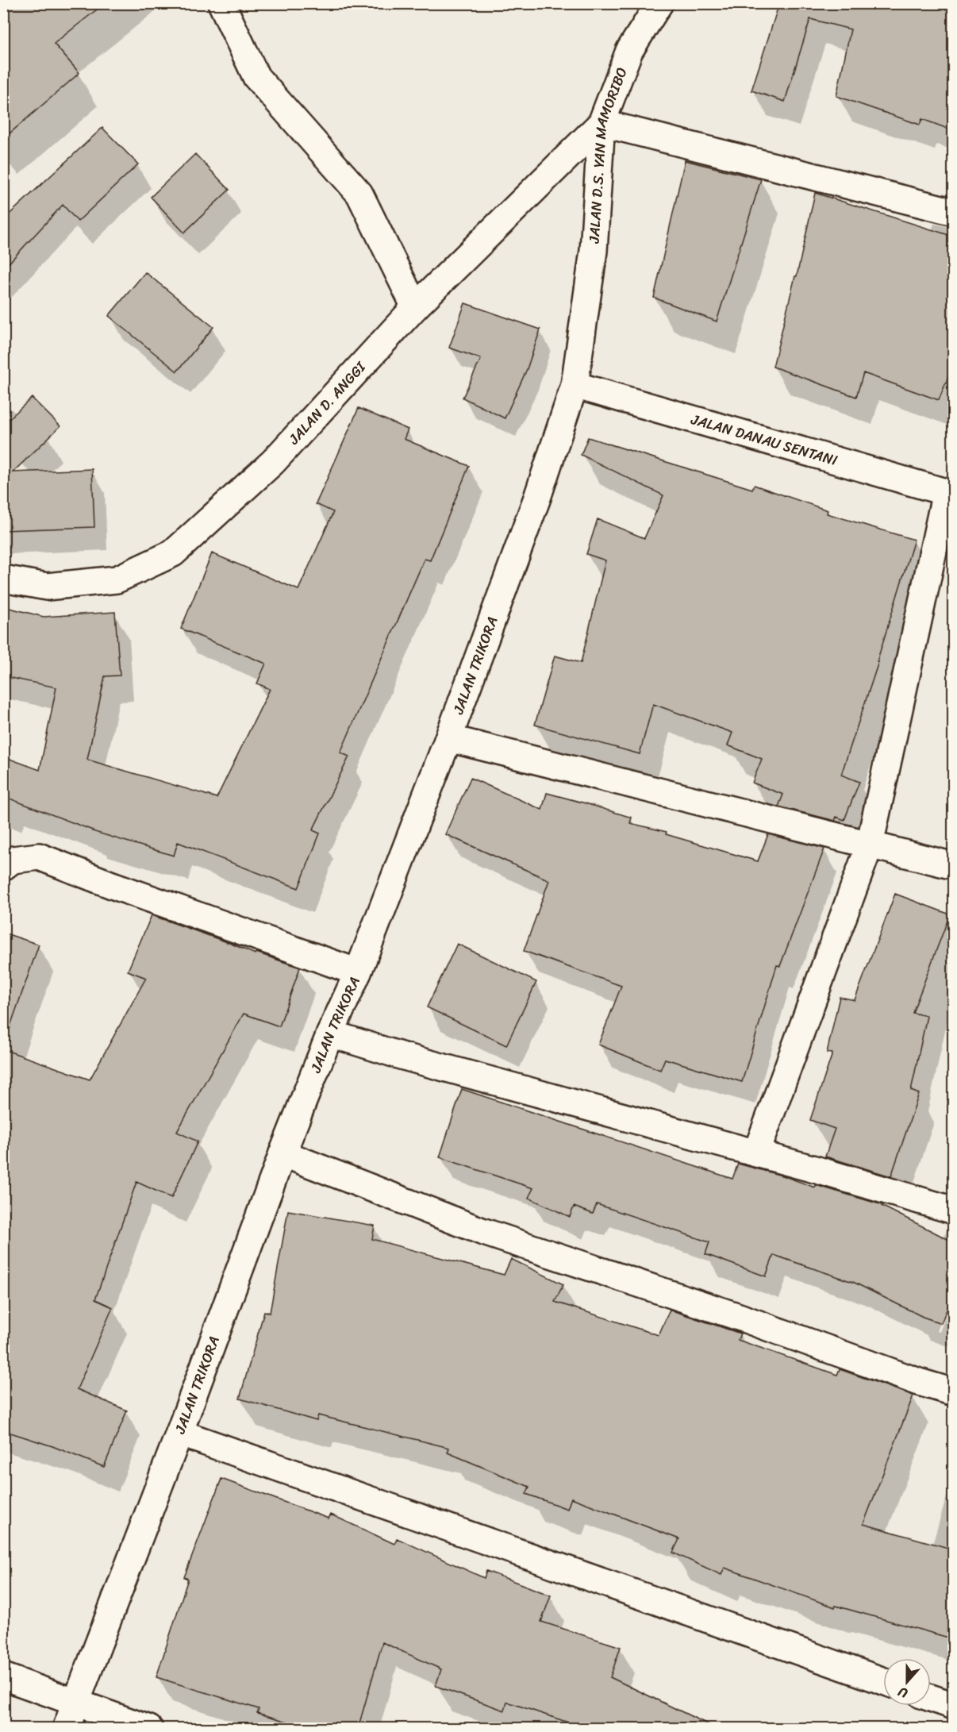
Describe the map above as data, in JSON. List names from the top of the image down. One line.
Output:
{"streets":{"street":["JALAN D.S. YAN MAMORIBO","JALAN D. ANGGI","JALAN DANAU SENTANI","JALAN TRIKORA"]},"crossings":[["JALAN D.S. YAN MAMORIBO","JALAN D. ANGGI"],["JALAN D.S. YAN MAMORIBO","JALAN TRIKORA"],["JALAN DANAU SENTANI","JALAN TRIKORA"]],"north":"bottom"}
